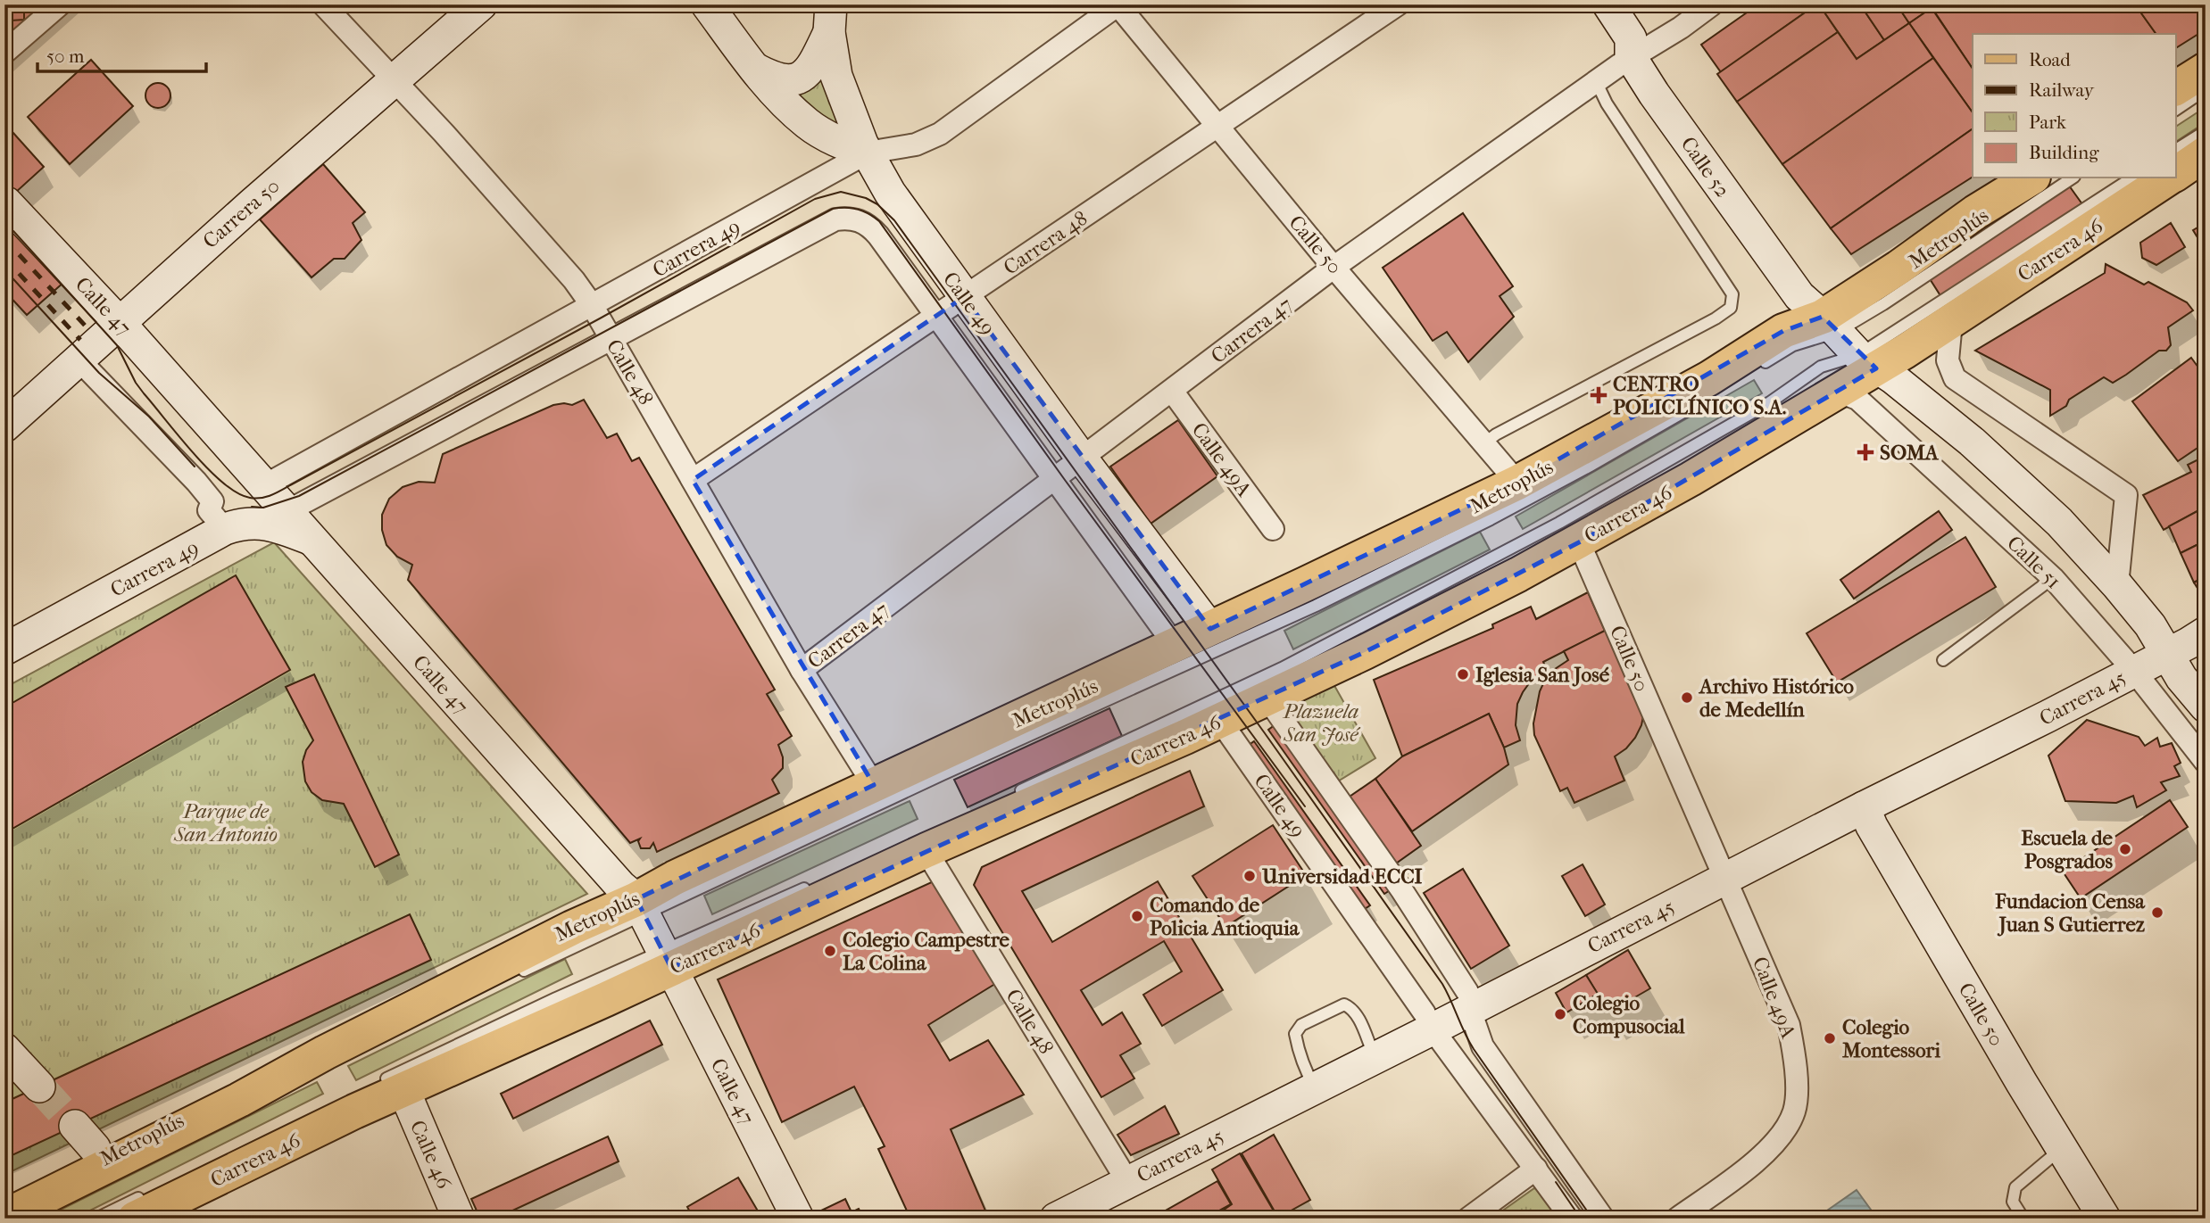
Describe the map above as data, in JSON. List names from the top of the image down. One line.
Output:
{"streets":{"main road":["Carrera 46"],"street":["Calle 52","Carrera 50","Carrera 48","Calle 50","Carrera 49","Calle 49","Calle 47","Carrera 47","Calle 48","Calle 49A","Calle 51","Carrera 45","Calle 46"],"lane":["Metroplús"]},"crossings":[["Calle 52","Metroplús"],["Calle 52","Carrera 47"],["Carrera 50","Calle 47"],["Carrera 50","Calle 48"],["Metroplús","Calle 47"],["Carrera 48","Calle 50"],["Carrera 48","Calle 49"],["Carrera 48","Calle 48"],["Calle 50","Carrera 49"],["Calle 50","Carrera 46"],["Calle 50","Carrera 47"],["Calle 50","Calle 49A"],["Calle 50","Carrera 45"],["Carrera 49","Calle 49"],["Carrera 49","Calle 47"],["Carrera 49","Calle 48"],["Carrera 46","Calle 49"],["Carrera 46","Calle 47"],["Carrera 46","Calle 51"],["Carrera 46","Calle 46"],["Calle 49","Carrera 47"],["Carrera 47","Calle 48"],["Carrera 47","Calle 49A"],["Calle 48","Carrera 45"],["Calle 49A","Carrera 45"],["Calle 51","Carrera 45"]],"parks":["Plazuela San José","Parque de San Antonio"],"places":{"health":["CENTRO POLICLÍNICO S.A.","SOMA"],"other":["Iglesia San José","Archivo Histórico de Medellín","Escuela de Posgrados","Universidad ECCI","Fundacion Censa Juan S Gutierrez","Comando de Policia Antioquia","Colegio Campestre La Colina","Colegio Compusocial","Colegio Montessori"]},"legend":["Road","Railway","Park","Building"],"scale_bar":"50 m"}
